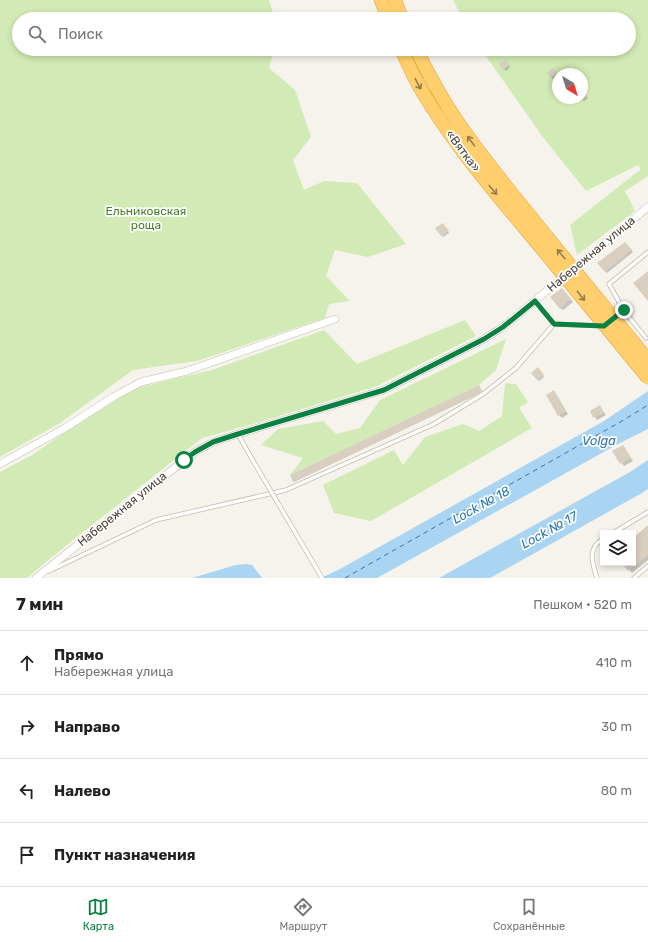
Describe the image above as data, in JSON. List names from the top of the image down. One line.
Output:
{"streets":{"highway":["«Вятка»"],"street":["Набережная улица"]},"water":["Volga","Lock № 18","Lock № 17"],"parks":["Ельниковская роща"],"north":"bottom right","page":{"search":"Поиск","heading":["7 мин","Пешком · 520 m"],"list":[["Прямо","Набережная улица","410 m"],["Направо","30 m"],["Налево","80 m"],"Пункт назначения"],"nav":["Карта","Маршрут","Сохранённые"]}}
